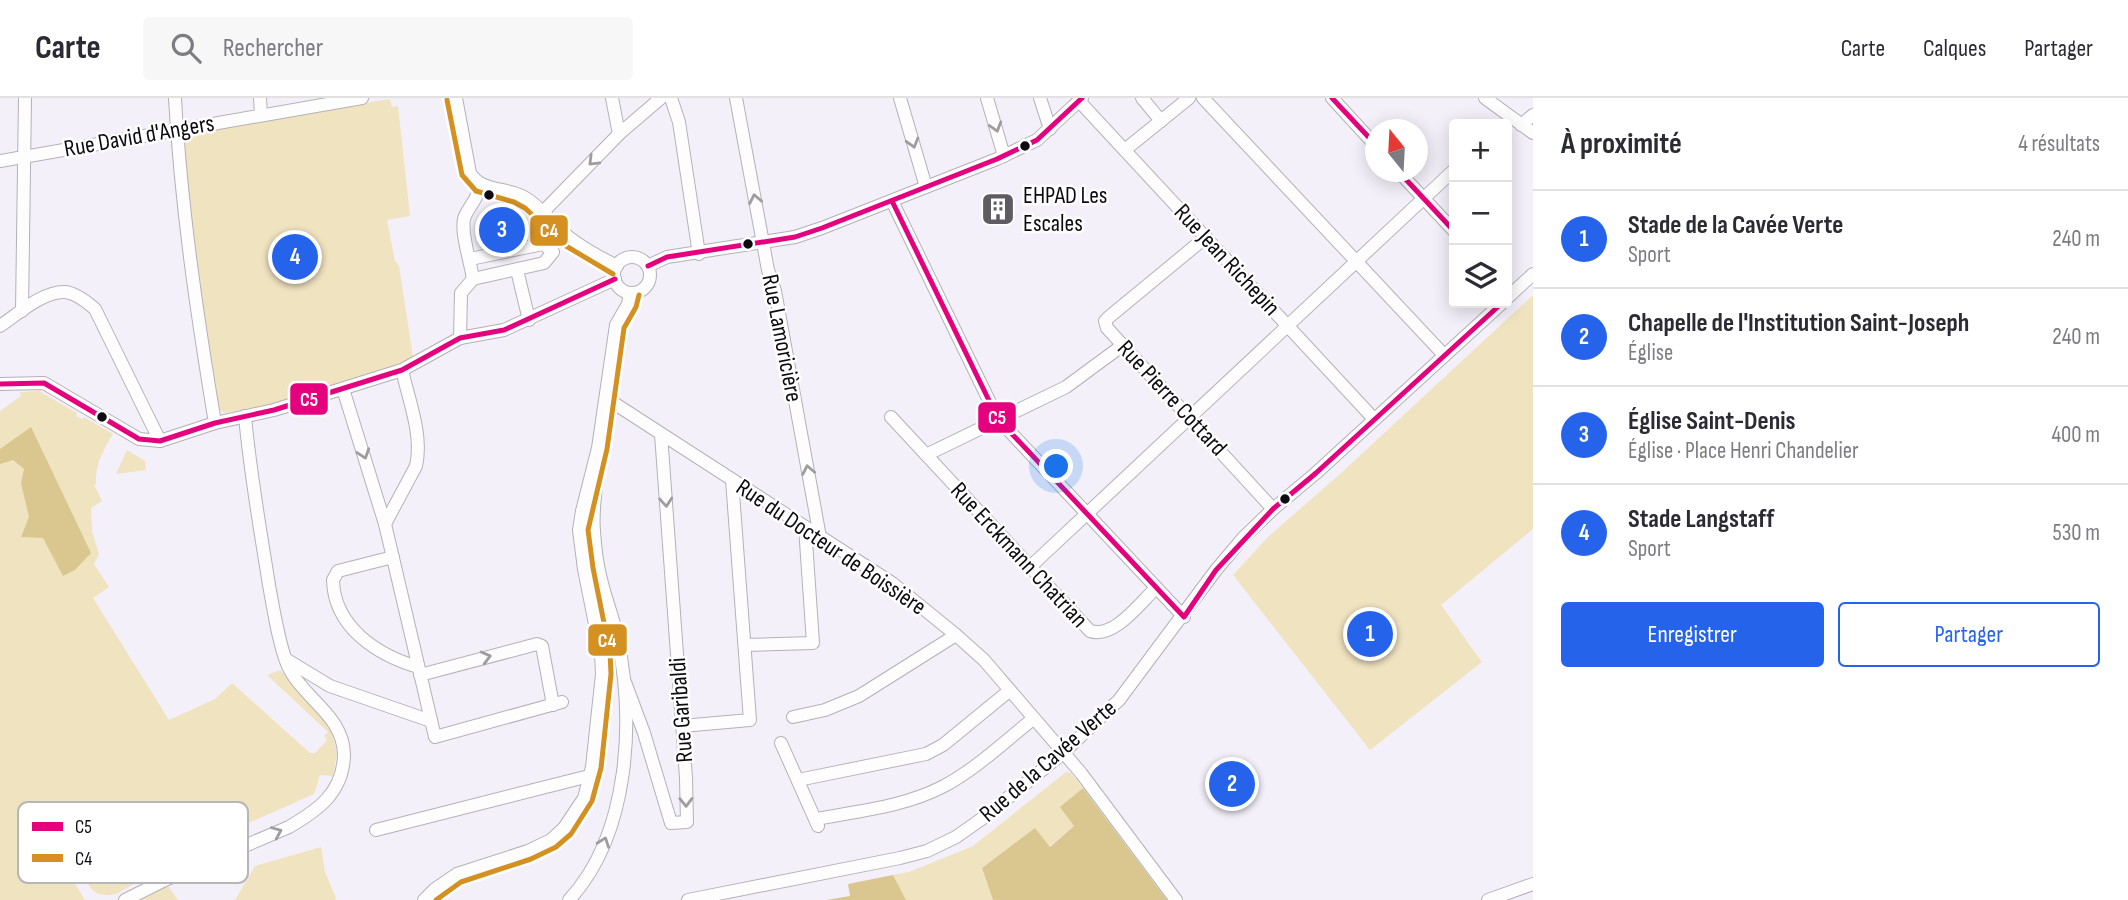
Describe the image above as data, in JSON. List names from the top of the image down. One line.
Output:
{"streets":{"street":["Rue David d'Angers","Rue Jean Richepin","Rue Lamoricière","Rue Pierre Cottard","Rue du Docteur de Boissière","Rue Erckmann Chatrian","Rue Garibaldi","Rue de la Cavée Verte"]},"crossings":[["Rue Jean Richepin","Rue Pierre Cottard"],["Rue Jean Richepin","Rue de la Cavée Verte"],["Rue Lamoricière","Rue du Docteur de Boissière"],["Rue Pierre Cottard","Rue de la Cavée Verte"],["Rue du Docteur de Boissière","Rue Garibaldi"],["Rue du Docteur de Boissière","Rue de la Cavée Verte"]],"places":{"building":["EHPAD Les Escales"]},"lines":["transit line C5","transit line C4"],"legend":["C5","C4"],"north":"top","page":{"header":"Carte","search":"Rechercher","nav":["Carte","Calques","Partager"],"heading":["À proximité","4 résultats"],"map_buttons":["+","−"],"list":[{"mark":"1","name":"Stade de la Cavée Verte","note":"Sport","value":"240 m"},{"mark":"2","name":"Chapelle de l'Institution Saint-Joseph","note":"Église","value":"240 m"},{"mark":"3","name":"Église Saint-Denis","note":"Église · Place Henri Chandelier","value":"400 m"},{"mark":"4","name":"Stade Langstaff","note":"Sport","value":"530 m"}],"pins":["3","4","1","2"],"buttons":["Enregistrer","Partager"]}}
